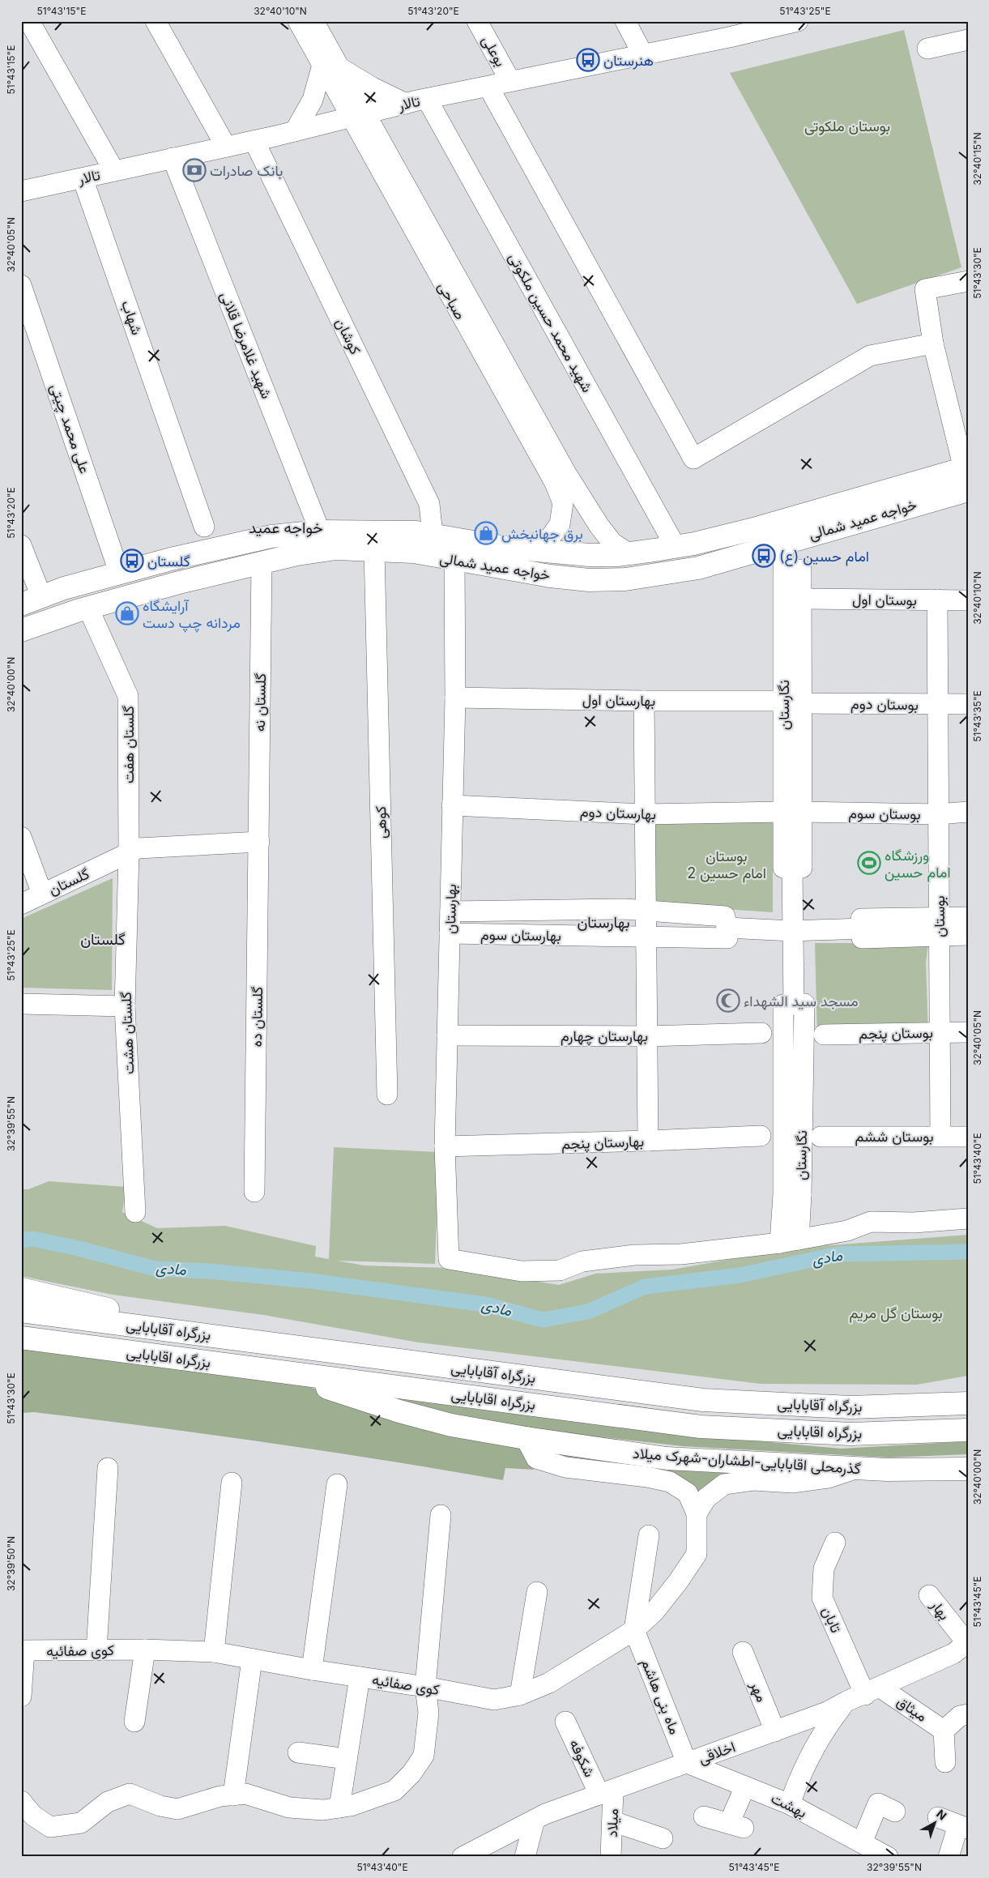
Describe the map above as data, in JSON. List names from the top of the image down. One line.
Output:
{"streets":{"main road":["خواجه عمید شمالی","بزرگراه آقابابایی","بزرگراه اقابابایی","گذرمحلی اقابابایی-اطشاران-شهرک میلاد"],"street":["بوعلی","تالار","صباحی","شهاب","شهید محمد حسین ملکوتی","کوشان","شهید غلامرضا قلانی","علی محمد چیتی","بوستان اول","بهارستان اول","گلستان نه","بوستان دوم","نگارستان","گلستان هفت","بهارستان دوم","بوستان سوم","کوهی","گلستان","بهارستان","بوستان","بهارستان سوم","گلستان ده","گلستان هشت","بوستان پنجم","بهارستان چهارم","بوستان ششم","بهارستان پنجم","بهار","تابان","کوی صفائیه","مهر","ماه بنی هاشم","میثاق","اخلاقی","شکوفه","بهشت","میلاد"]},"crossings":[["بوعلی","تالار"],["تالار","صباحی"],["تالار","شهاب"],["تالار","شهید محمد حسین ملکوتی"],["تالار","کوشان"],["تالار","شهید غلامرضا قلانی"],["صباحی","خواجه عمید شمالی"],["شهید محمد حسین ملکوتی","خواجه عمید شمالی"],["کوشان","خواجه عمید شمالی"],["شهید غلامرضا قلانی","خواجه عمید شمالی"],["علی محمد چیتی","خواجه عمید شمالی"],["خواجه عمید شمالی","گلستان نه"],["خواجه عمید شمالی","نگارستان"],["خواجه عمید شمالی","کوهی"],["خواجه عمید شمالی","بهارستان"],["بوستان اول","بوستان"],["بهارستان اول","بوستان دوم"],["بهارستان اول","نگارستان"],["بهارستان اول","بهارستان"],["گلستان نه","گلستان"],["گلستان نه","گلستان ده"],["بوستان دوم","نگارستان"],["بوستان دوم","بوستان"],["نگارستان","بهارستان دوم"],["نگارستان","بوستان سوم"],["نگارستان","بهارستان"],["گلستان هفت","گلستان"],["گلستان هفت","گلستان هشت"],["بهارستان دوم","بوستان سوم"],["بهارستان دوم","بهارستان"],["بوستان سوم","بوستان"],["گلستان","گلستان ده"],["گلستان","گلستان هشت"],["بهارستان","بهارستان سوم"],["بهارستان","بهارستان چهارم"],["بهارستان","بهارستان پنجم"],["بوستان","بوستان پنجم"],["بوستان","بوستان ششم"],["بزرگراه اقابابایی","گذرمحلی اقابابایی-اطشاران-شهرک میلاد"],["بهار","اخلاقی"],["تابان","میثاق"],["تابان","اخلاقی"],["کوی صفائیه","ماه بنی هاشم"],["مهر","اخلاقی"],["ماه بنی هاشم","اخلاقی"],["ماه بنی هاشم","بهشت"],["میثاق","اخلاقی"],["اخلاقی","شکوفه"],["اخلاقی","بهشت"],["اخلاقی","میلاد"],["شکوفه","میلاد"]],"districts":["خواجه عمید","بهارستان","گلستان"],"water":["مادی"],"parks":["بوستان ملکوتی","بوستان امام حسین 2","بوستان گل مریم"],"places":{"bus stop":["هنرستان","امام حسین (ع)","گلستان"],"bank":["بانک صادرات"],"shop":["برق جهانبخش","آرایشگاه مردانه چپ دست"],"sports":["ورزشگاه امام حسین"],"mosque":["مسجد سید الشهداء"]},"north":"top right","coordinates":["51°43'15\"E","32°40'10\"N","51°43'20\"E","51°43'25\"E","32°40'15\"N","32°40'05\"N","51°43'30\"E","32°40'00\"N","51°43'35\"E","32°39'55\"N","51°43'40\"E","32°39'50\"N","51°43'45\"E"]}
